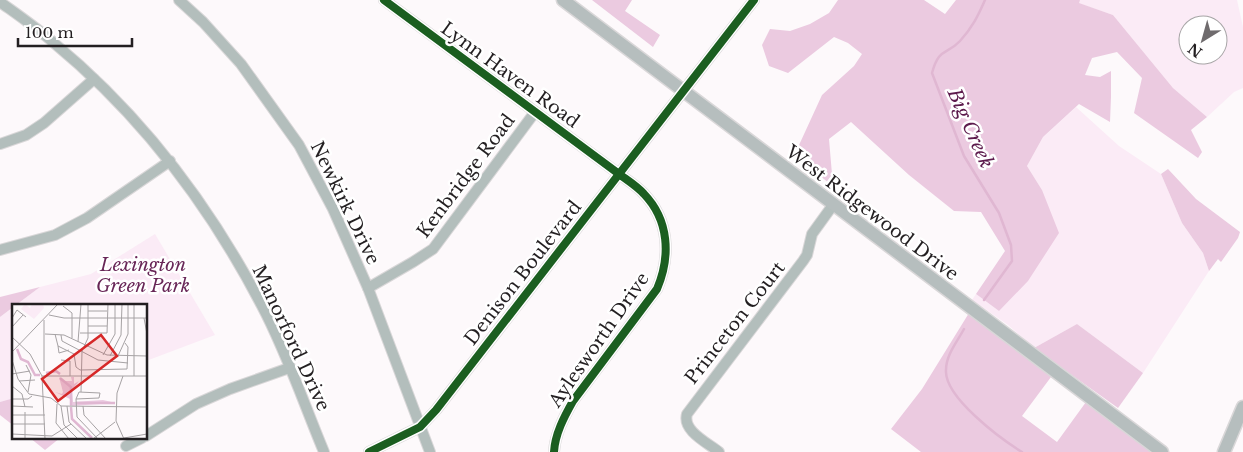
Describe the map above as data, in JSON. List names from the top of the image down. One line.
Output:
{"streets":{"main road":["West Ridgewood Drive"],"street":["Lynn Haven Road","Kenbridge Road","Newkirk Drive","Denison Boulevard","Princeton Court","Manorford Drive","Aylesworth Drive"]},"crossings":[["Lynn Haven Road","Kenbridge Road"],["Lynn Haven Road","Denison Boulevard"],["Lynn Haven Road","Aylesworth Drive"],["Kenbridge Road","Newkirk Drive"],["Newkirk Drive","Denison Boulevard"],["West Ridgewood Drive","Denison Boulevard"],["West Ridgewood Drive","Princeton Court"],["Denison Boulevard","Aylesworth Drive"]],"water":["Big Creek"],"parks":["Lexington Green Park"],"scale_bar":"100 m","north":"bottom left"}
